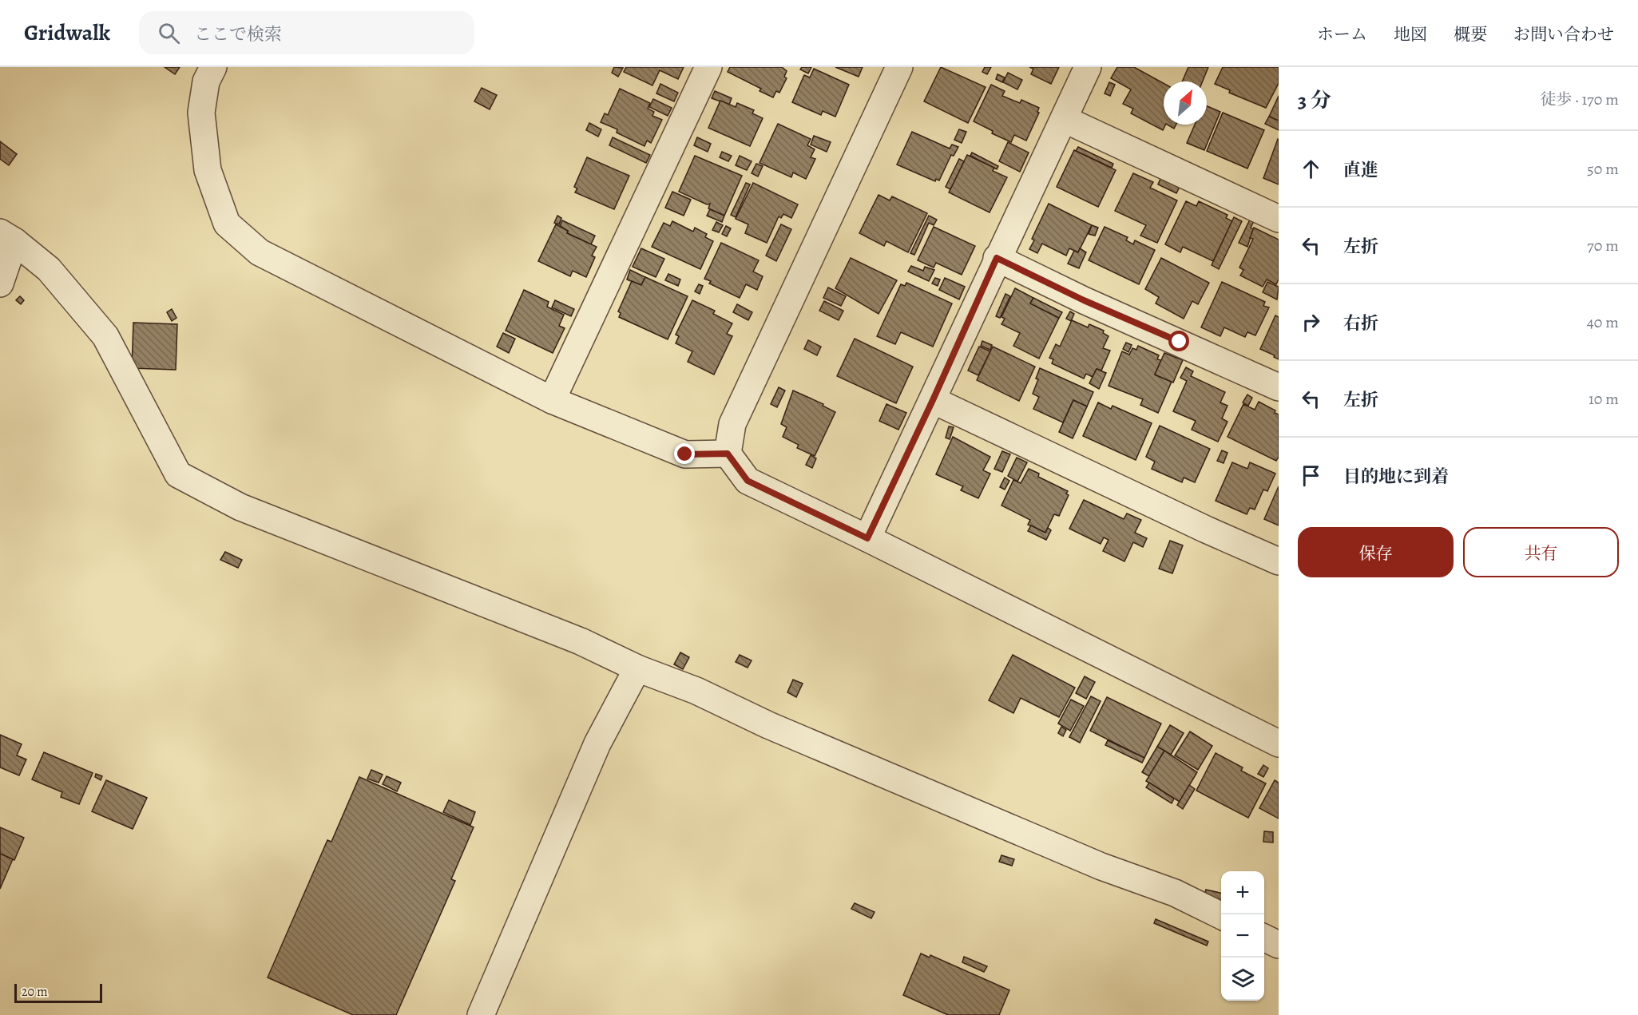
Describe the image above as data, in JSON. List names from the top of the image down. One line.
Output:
{"scale_bar":"20 m","north":"top right","page":{"header":"Gridwalk","search":"ここで検索","nav":["ホーム","地図","概要","お問い合わせ"],"heading":["3 分","徒歩 · 170 m"],"list":[["直進","50 m"],["左折","70 m"],["右折","40 m"],["左折","10 m"],"目的地に到着"],"buttons":["保存","共有"],"map_buttons":["+","−"],"scale":"20 m"}}
